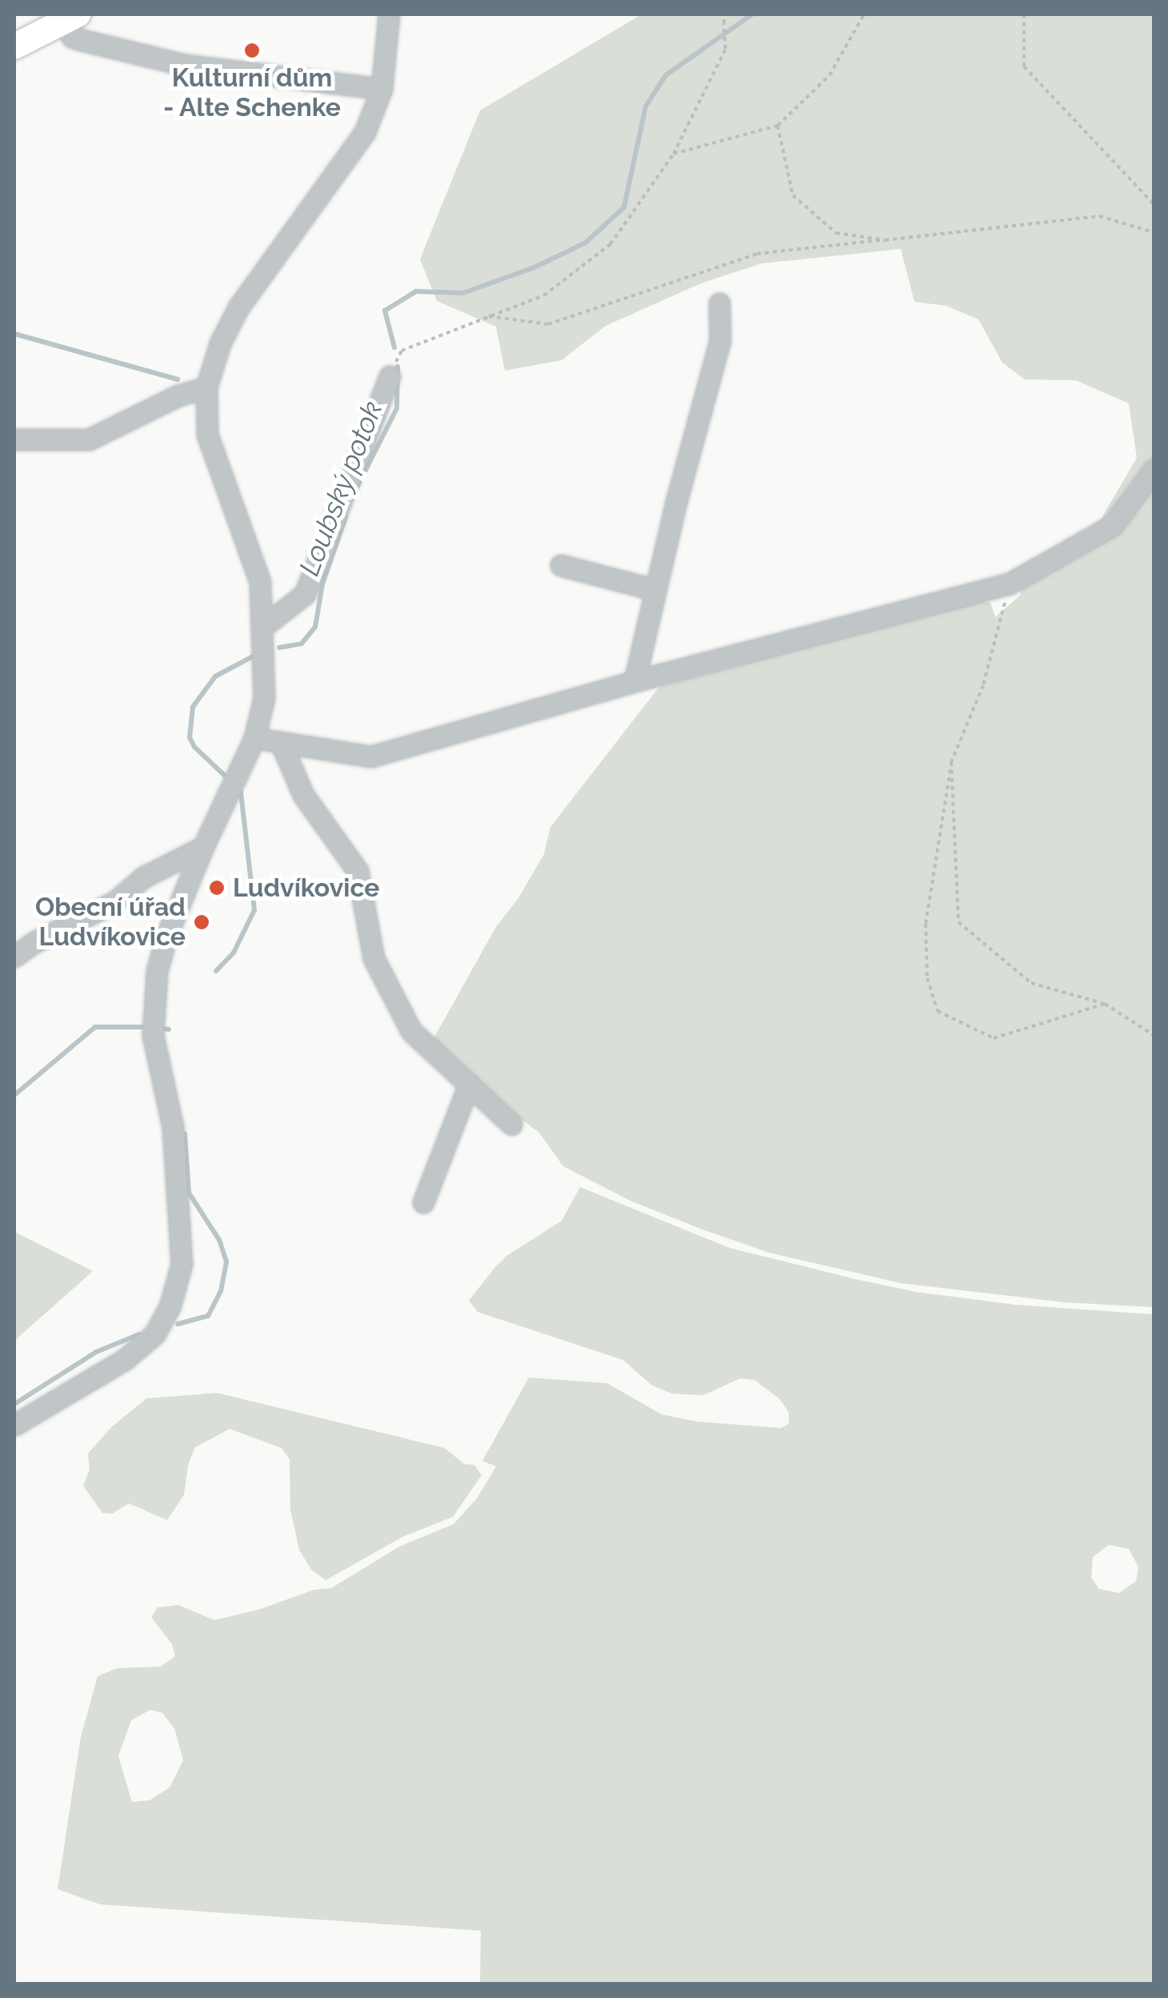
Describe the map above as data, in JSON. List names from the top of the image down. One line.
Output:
{"water":["Loubský potok"],"places":["Kulturní dům - Alte Schenke","Ludvíkovice","Obecní úřad Ludvíkovice"]}
